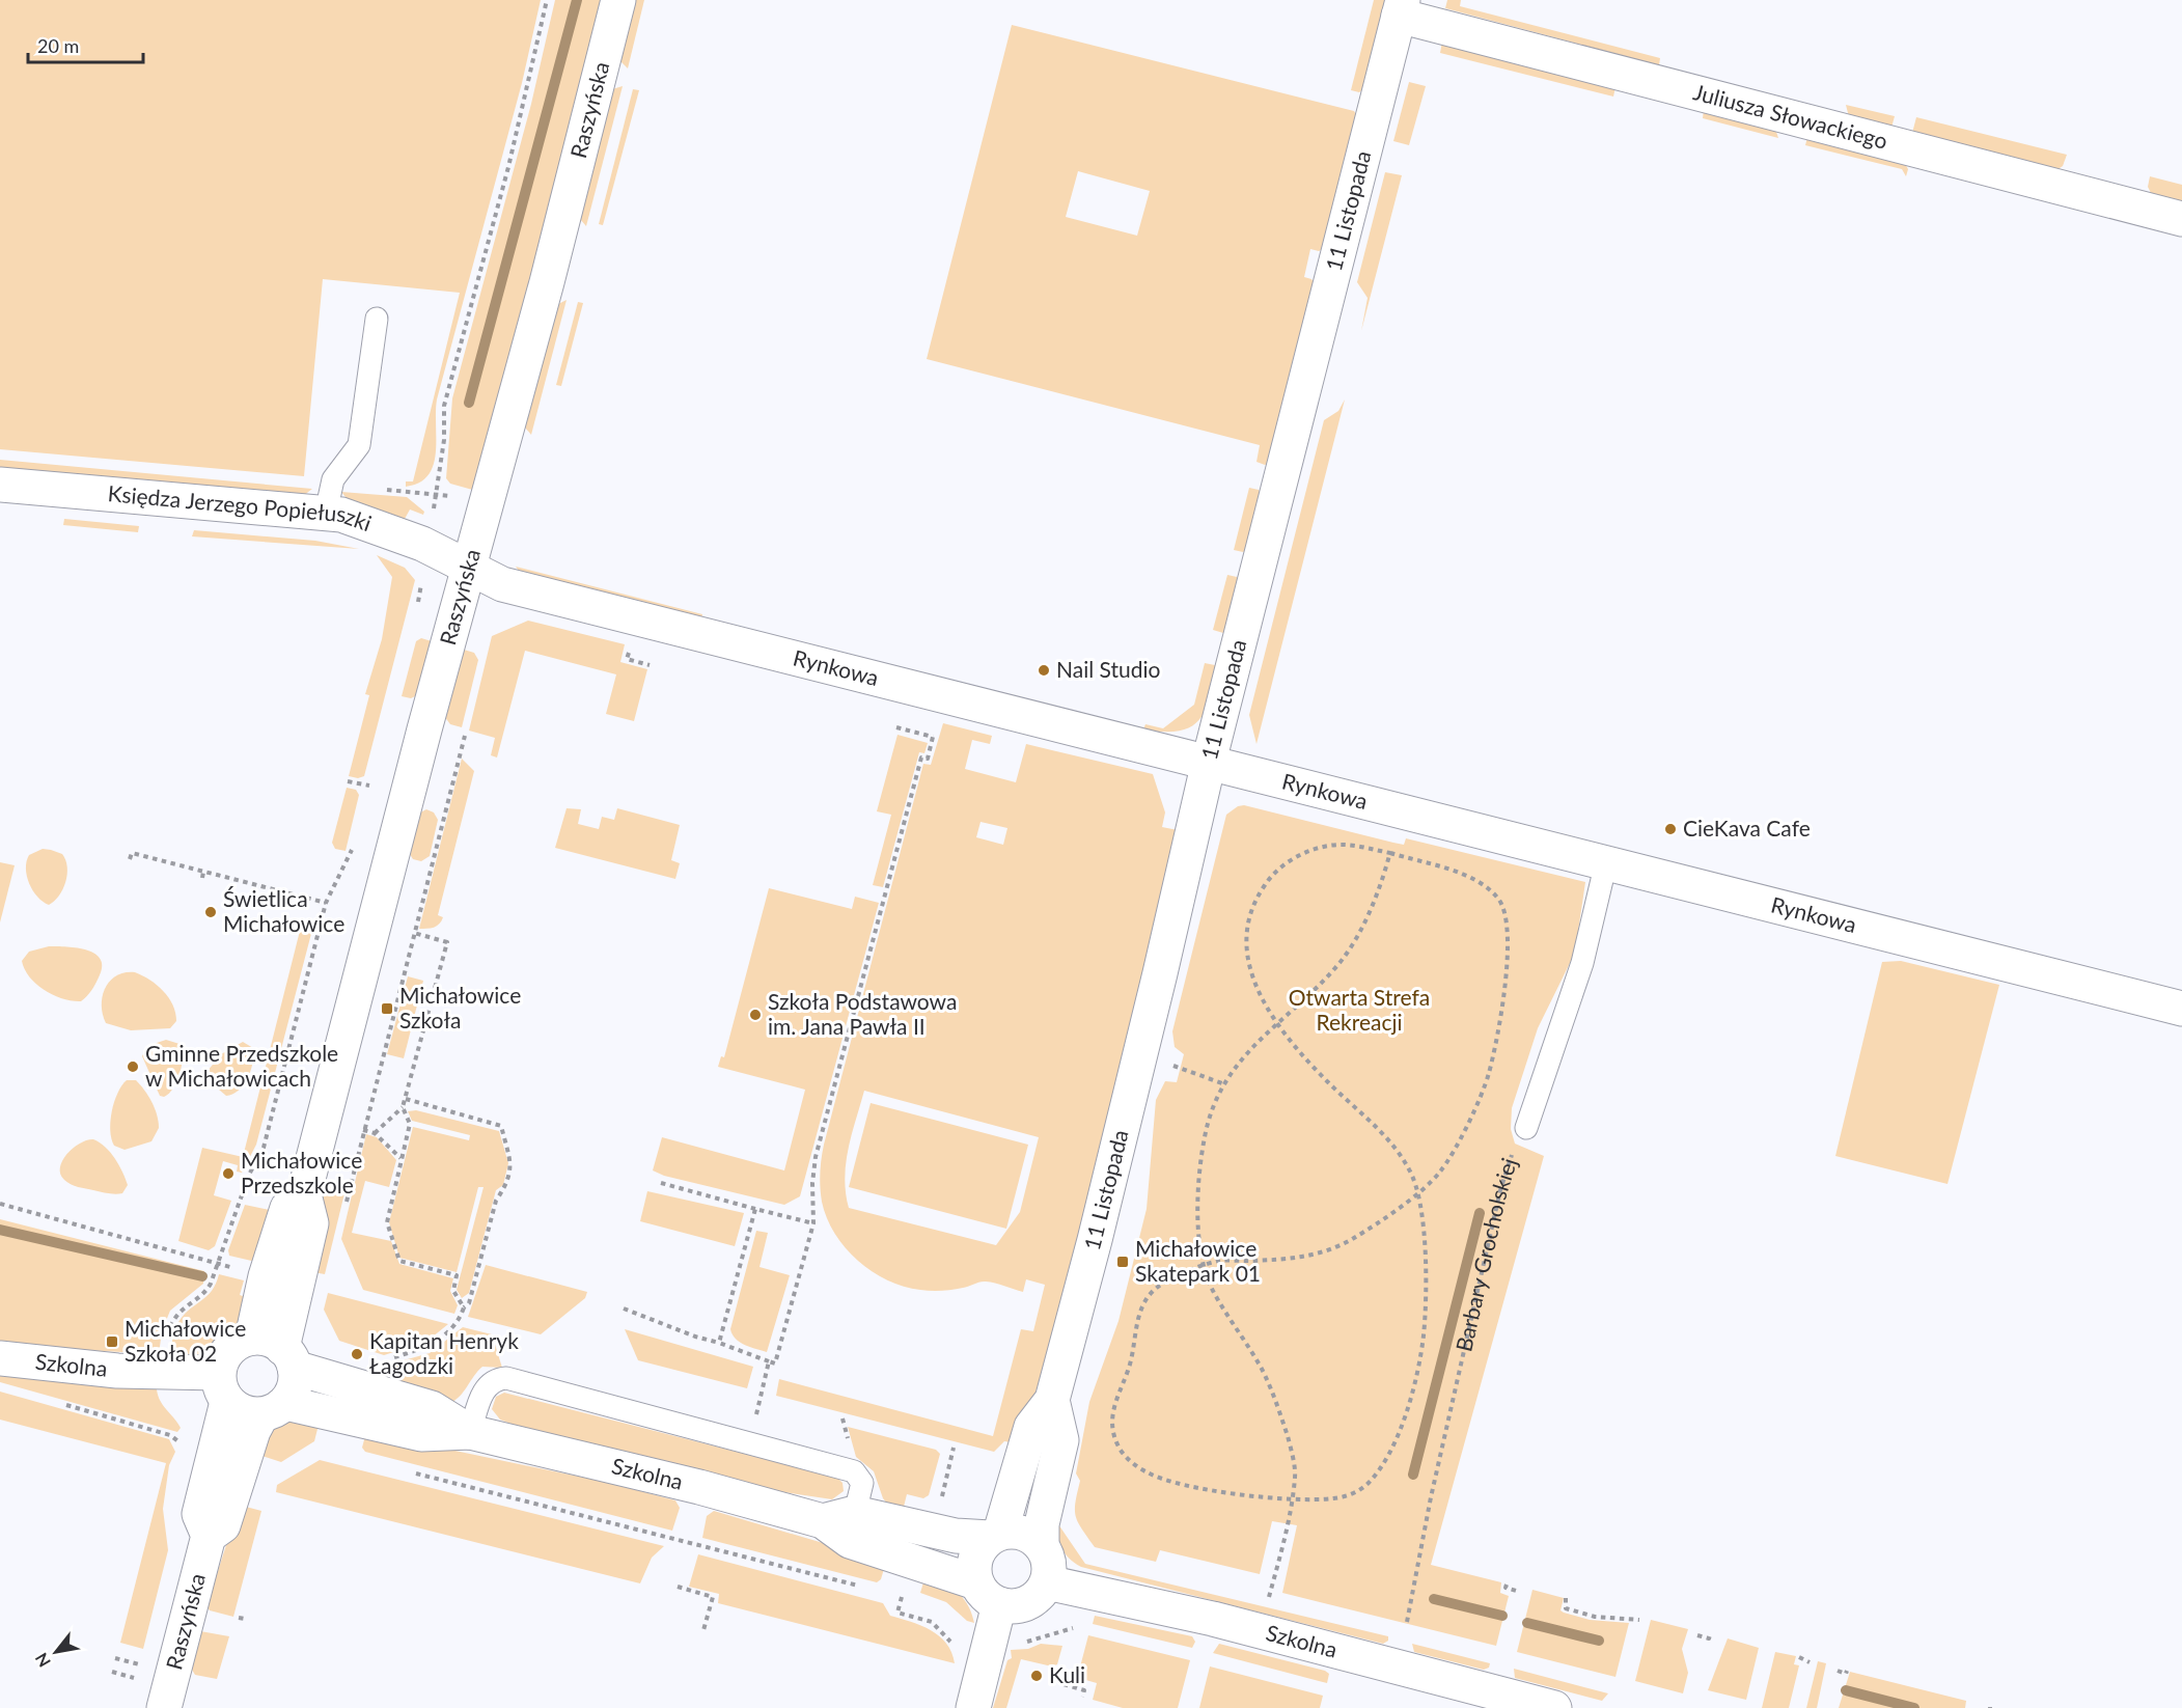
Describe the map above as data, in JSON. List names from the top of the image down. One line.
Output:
{"streets":{"street":["Raszyńska","Juliusza Słowackiego","11 Listopada","Księdza Jerzego Popiełuszki","Rynkowa","Szkolna"],"path":["Barbary Grocholskiej"]},"crossings":[["Raszyńska","Księdza Jerzego Popiełuszki"],["Raszyńska","Rynkowa"],["Raszyńska","Szkolna"],["Juliusza Słowackiego","11 Listopada"],["11 Listopada","Rynkowa"],["11 Listopada","Szkolna"],["Księdza Jerzego Popiełuszki","Rynkowa"]],"parks":["Otwarta Strefa Rekreacji"],"places":{"other":["Nail Studio","CieKava Cafe","Świetlica Michałowice","Szkoła Podstawowa im. Jana Pawła II","Gminne Przedszkole w Michałowicach","Michałowice Przedszkole","Kapitan Henryk Łagodzki","Kuli"],"transit":["Michałowice Szkoła","Michałowice Skatepark 01","Michałowice Szkoła 02"]},"scale_bar":"20 m","north":"bottom left"}
